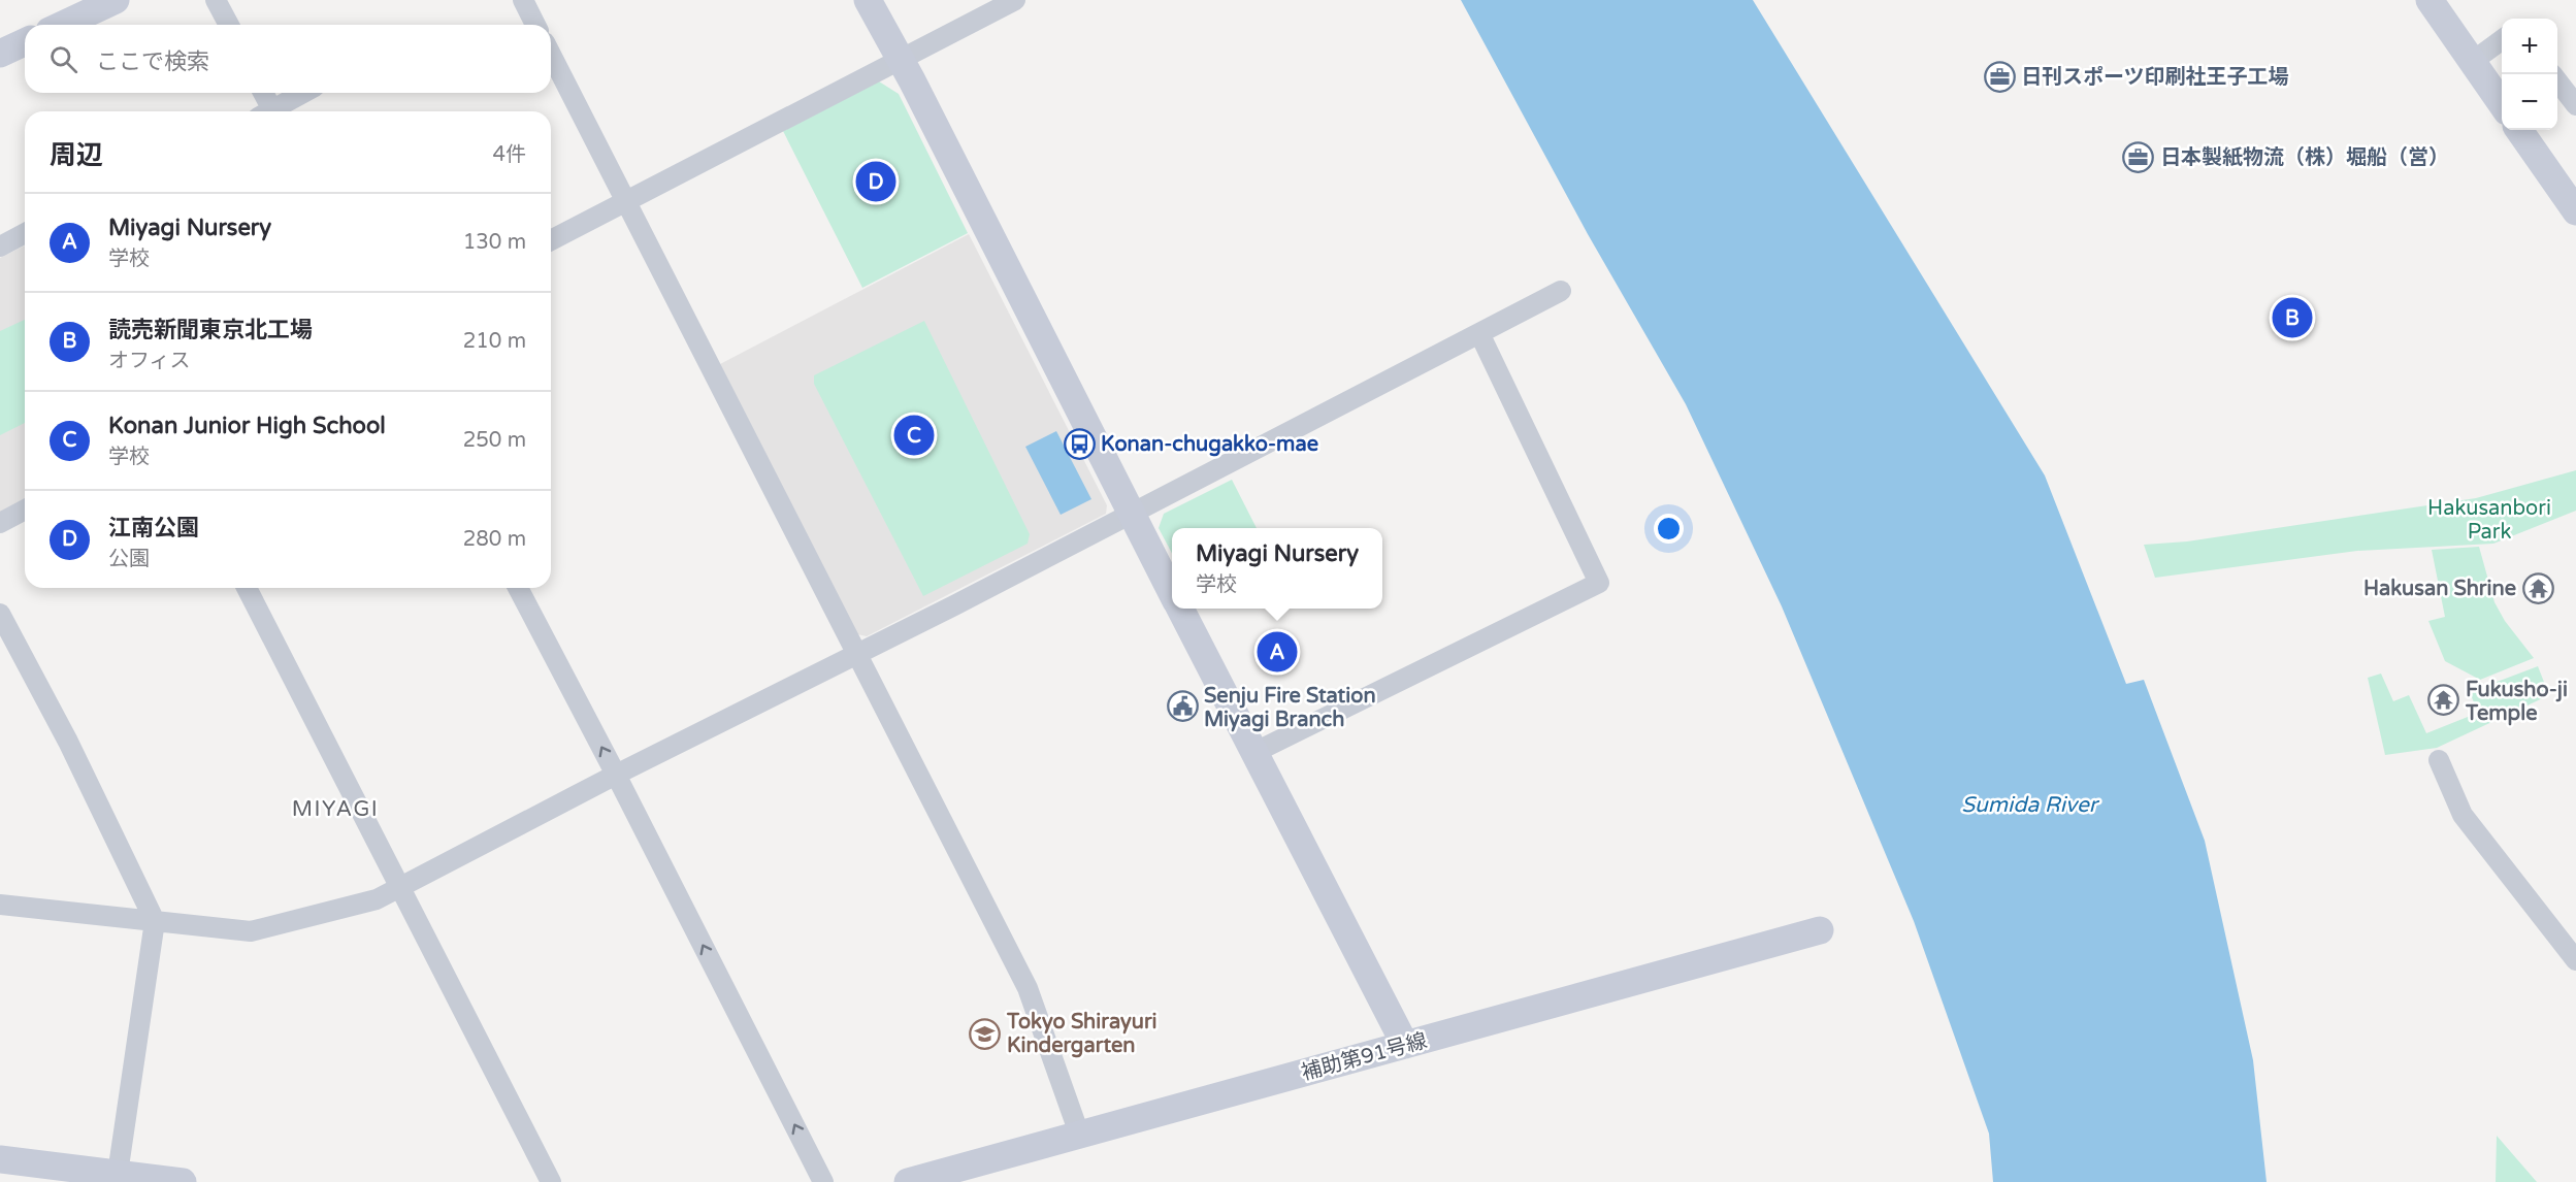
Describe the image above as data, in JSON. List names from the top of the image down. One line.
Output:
{"streets":{"street":["補助第91号線"]},"districts":["MIYAGI"],"water":["Sumida River"],"parks":["Hakusanbori Park"],"places":{"office":["日刊スポーツ印刷社王子工場","日本製紙物流（株）堀船（営）"],"bus stop":["Konan-chugakko-mae"],"temple":["Hakusan Shrine","Fukusho-ji Temple"],"public building":["Senju Fire Station Miyagi Branch"],"school or university":["Tokyo Shirayuri Kindergarten"]},"page":{"map_buttons":["+","−"],"search":"ここで検索","heading":["周辺","4件"],"pins":["D","B","C","A"],"list":[{"mark":"A","name":"Miyagi Nursery","note":"学校","value":"130 m"},{"mark":"B","name":"読売新聞東京北工場","note":"オフィス","value":"210 m"},{"mark":"C","name":"Konan Junior High School","note":"学校","value":"250 m"},{"mark":"D","name":"江南公園","note":"公園","value":"280 m"}],"popup":["Miyagi Nursery","学校"]}}
